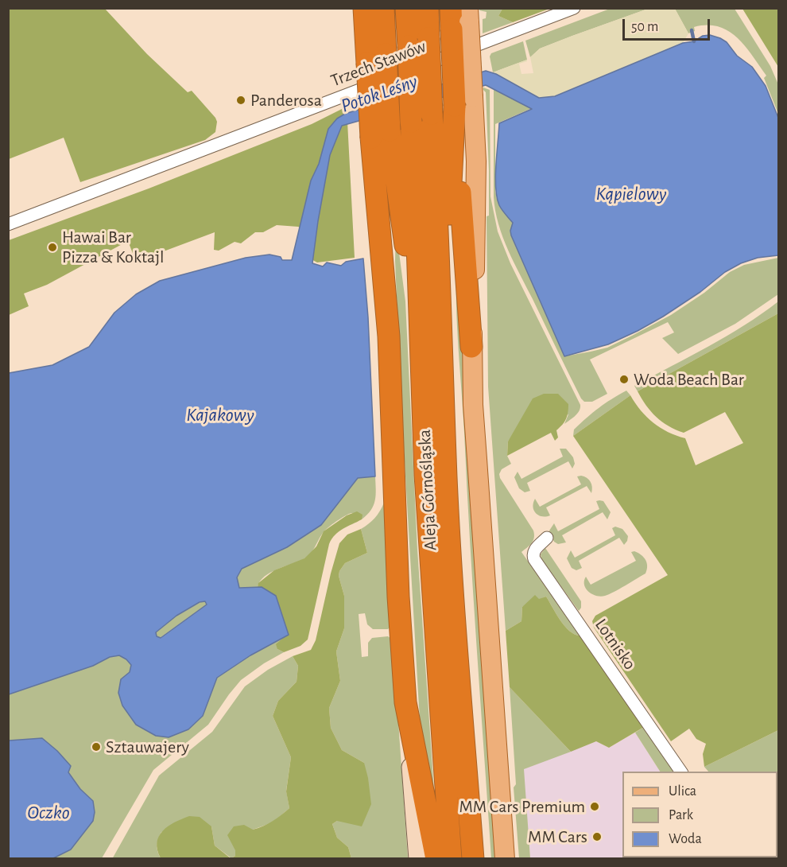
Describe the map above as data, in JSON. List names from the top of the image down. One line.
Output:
{"streets":{"highway":["Aleja Górnośląska"],"street":["Trzech Stawów","Lotnisko"]},"water":["Potok Leśny","Kąpielowy","Kajakowy","Oczko"],"places":["Panderosa","Hawai Bar Pizza & Koktajl","Woda Beach Bar","Sztauwajery","MM Cars Premium","MM Cars"],"legend":["Ulica","Park","Woda"],"scale_bar":"50 m"}
